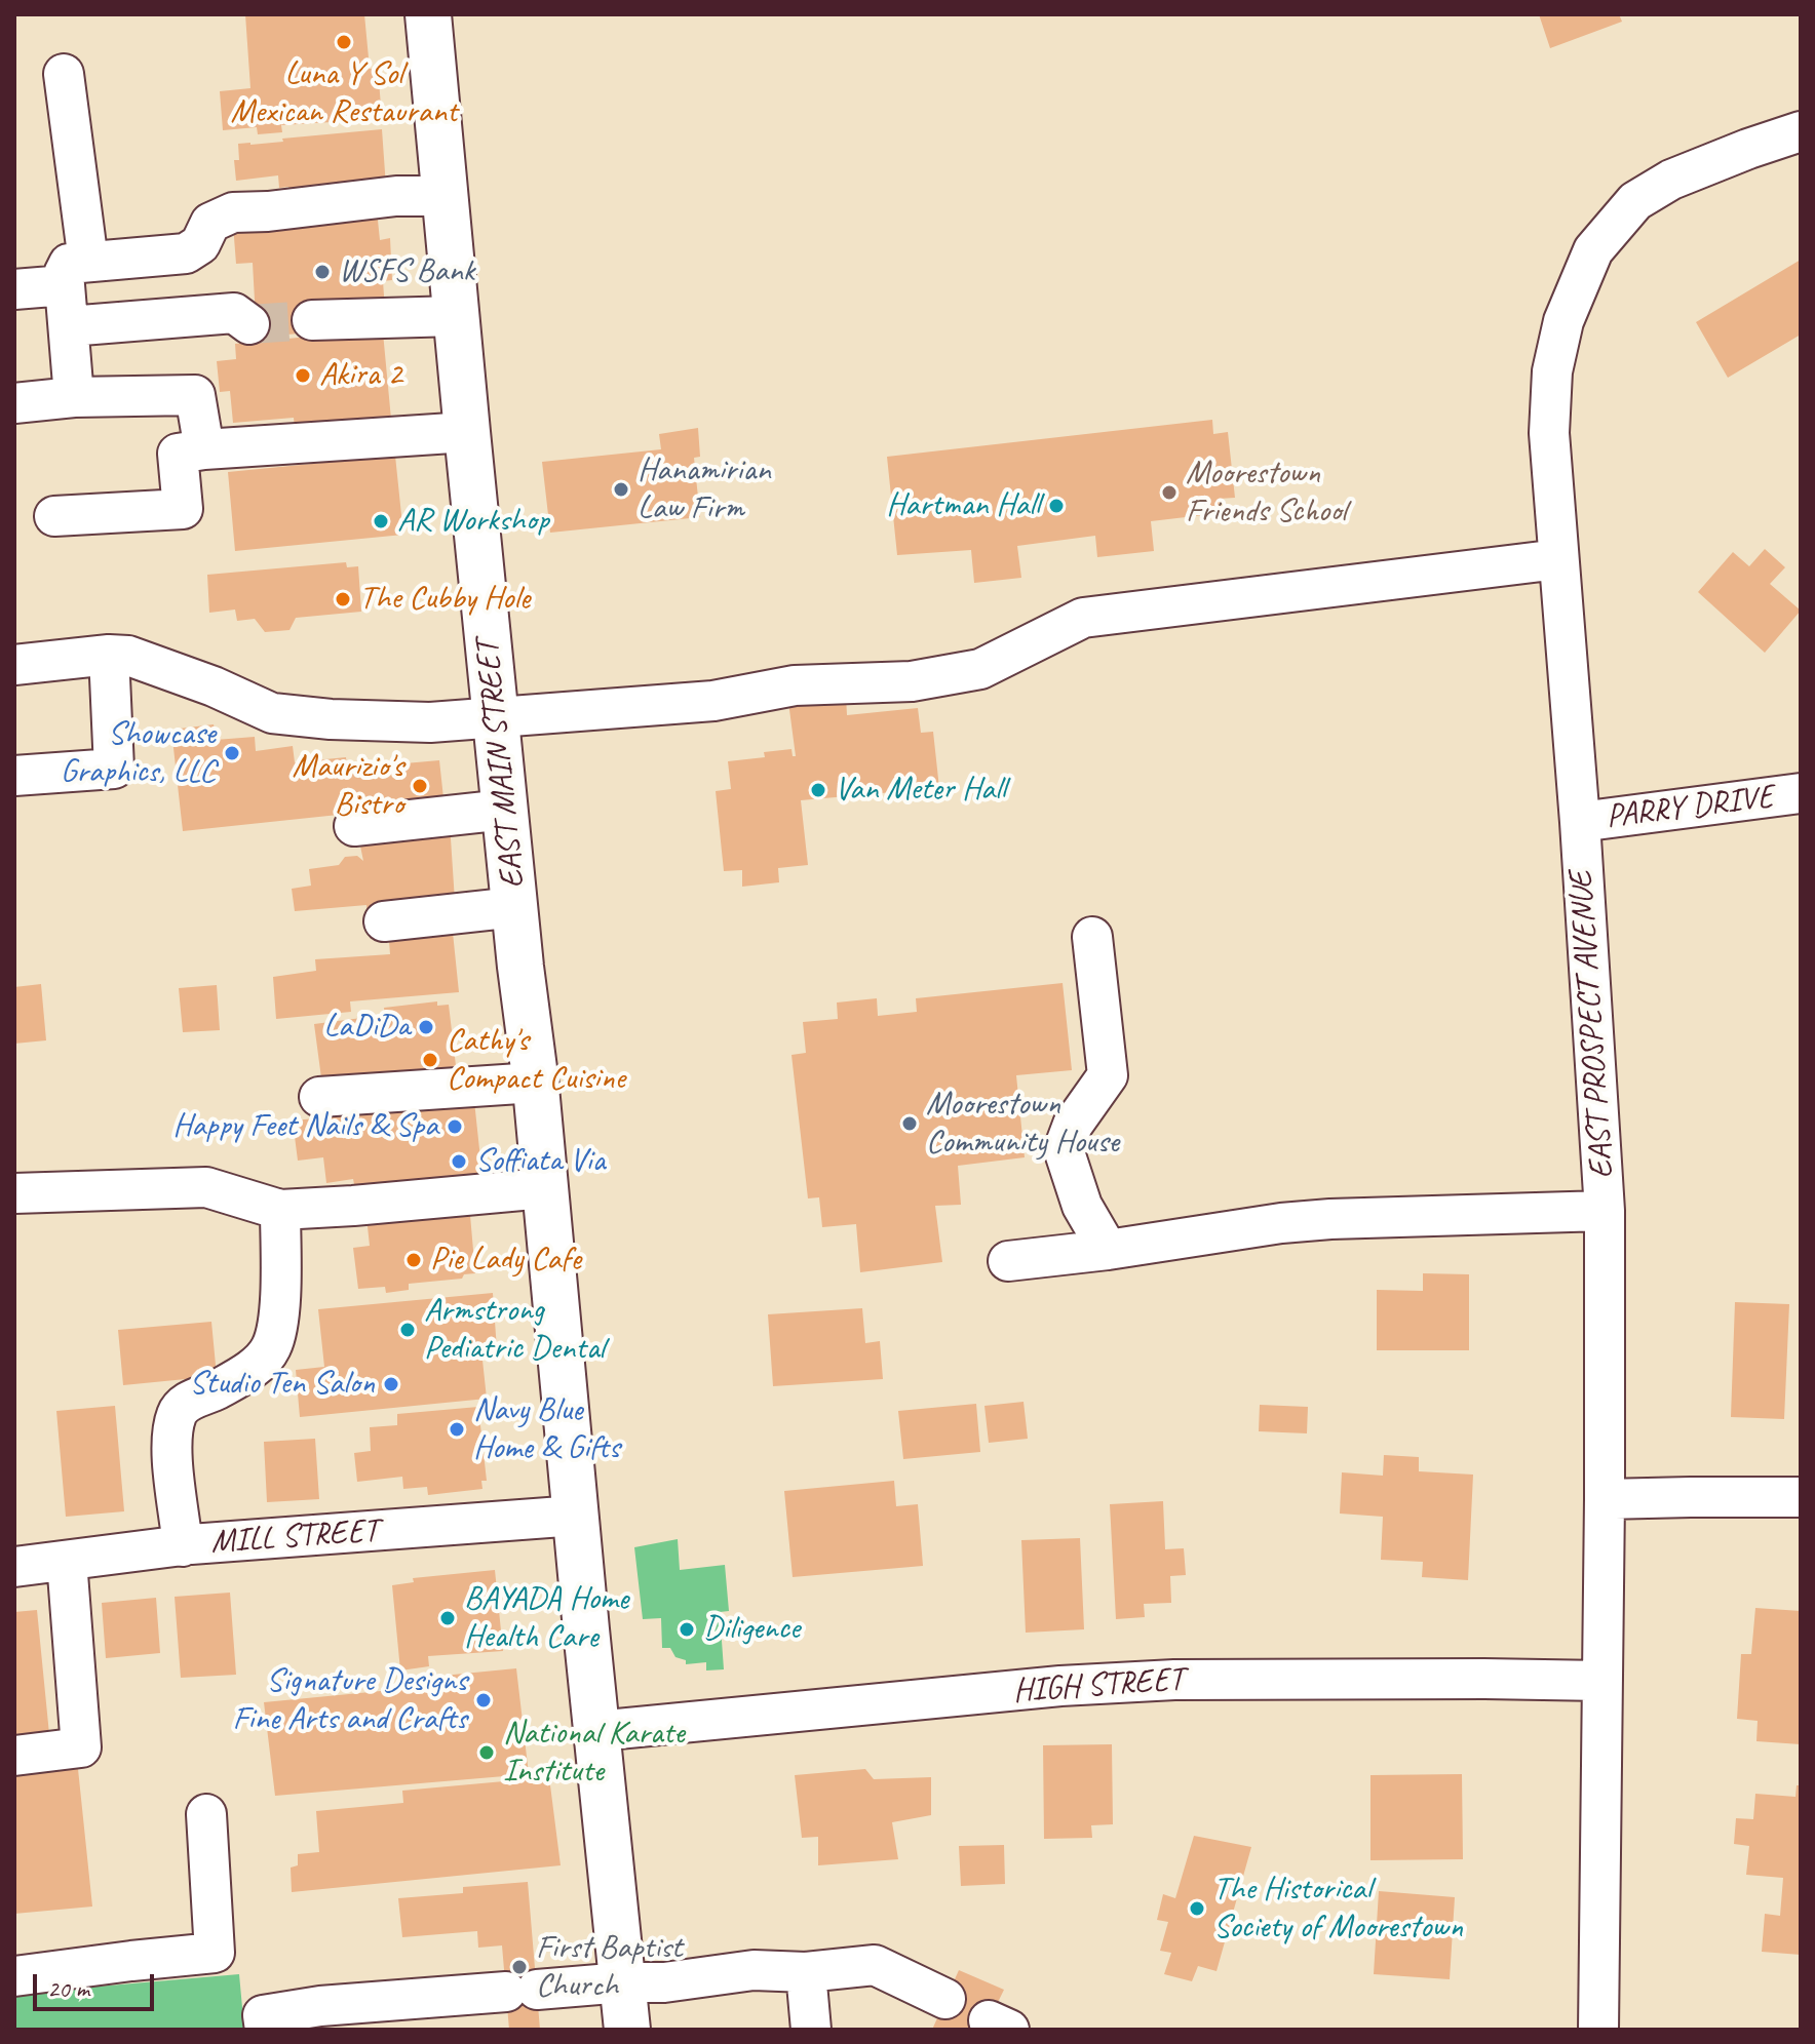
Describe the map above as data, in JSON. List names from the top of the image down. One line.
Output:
{"streets":{"main road":["EAST MAIN STREET"],"street":["PARRY DRIVE","EAST PROSPECT AVENUE","MILL STREET","HIGH STREET"]},"crossings":[["EAST MAIN STREET","MILL STREET"],["EAST MAIN STREET","HIGH STREET"],["PARRY DRIVE","EAST PROSPECT AVENUE"],["EAST PROSPECT AVENUE","HIGH STREET"]],"places":["Luna Y Sol Mexican Restaurant","WSFS Bank","Akira 2","Hanamirian Law Firm","Moorestown Friends School","Hartman Hall","AR Workshop","The Cubby Hole","Showcase Graphics, LLC","Maurizio's Bistro","Van Meter Hall","LaDiDa","Cathy's Compact Cuisine","Moorestown Community House","Happy Feet Nails & Spa","Soffiata Via","Pie Lady Cafe","Armstrong Pediatric Dental","Studio Ten Salon","Navy Blue Home & Gifts","BAYADA Home Health Care","Diligence","Signature Designs Fine Arts and Crafts","National Karate Institute","The Historical Society of Moorestown","First Baptist Church"],"scale_bar":"20 m"}
